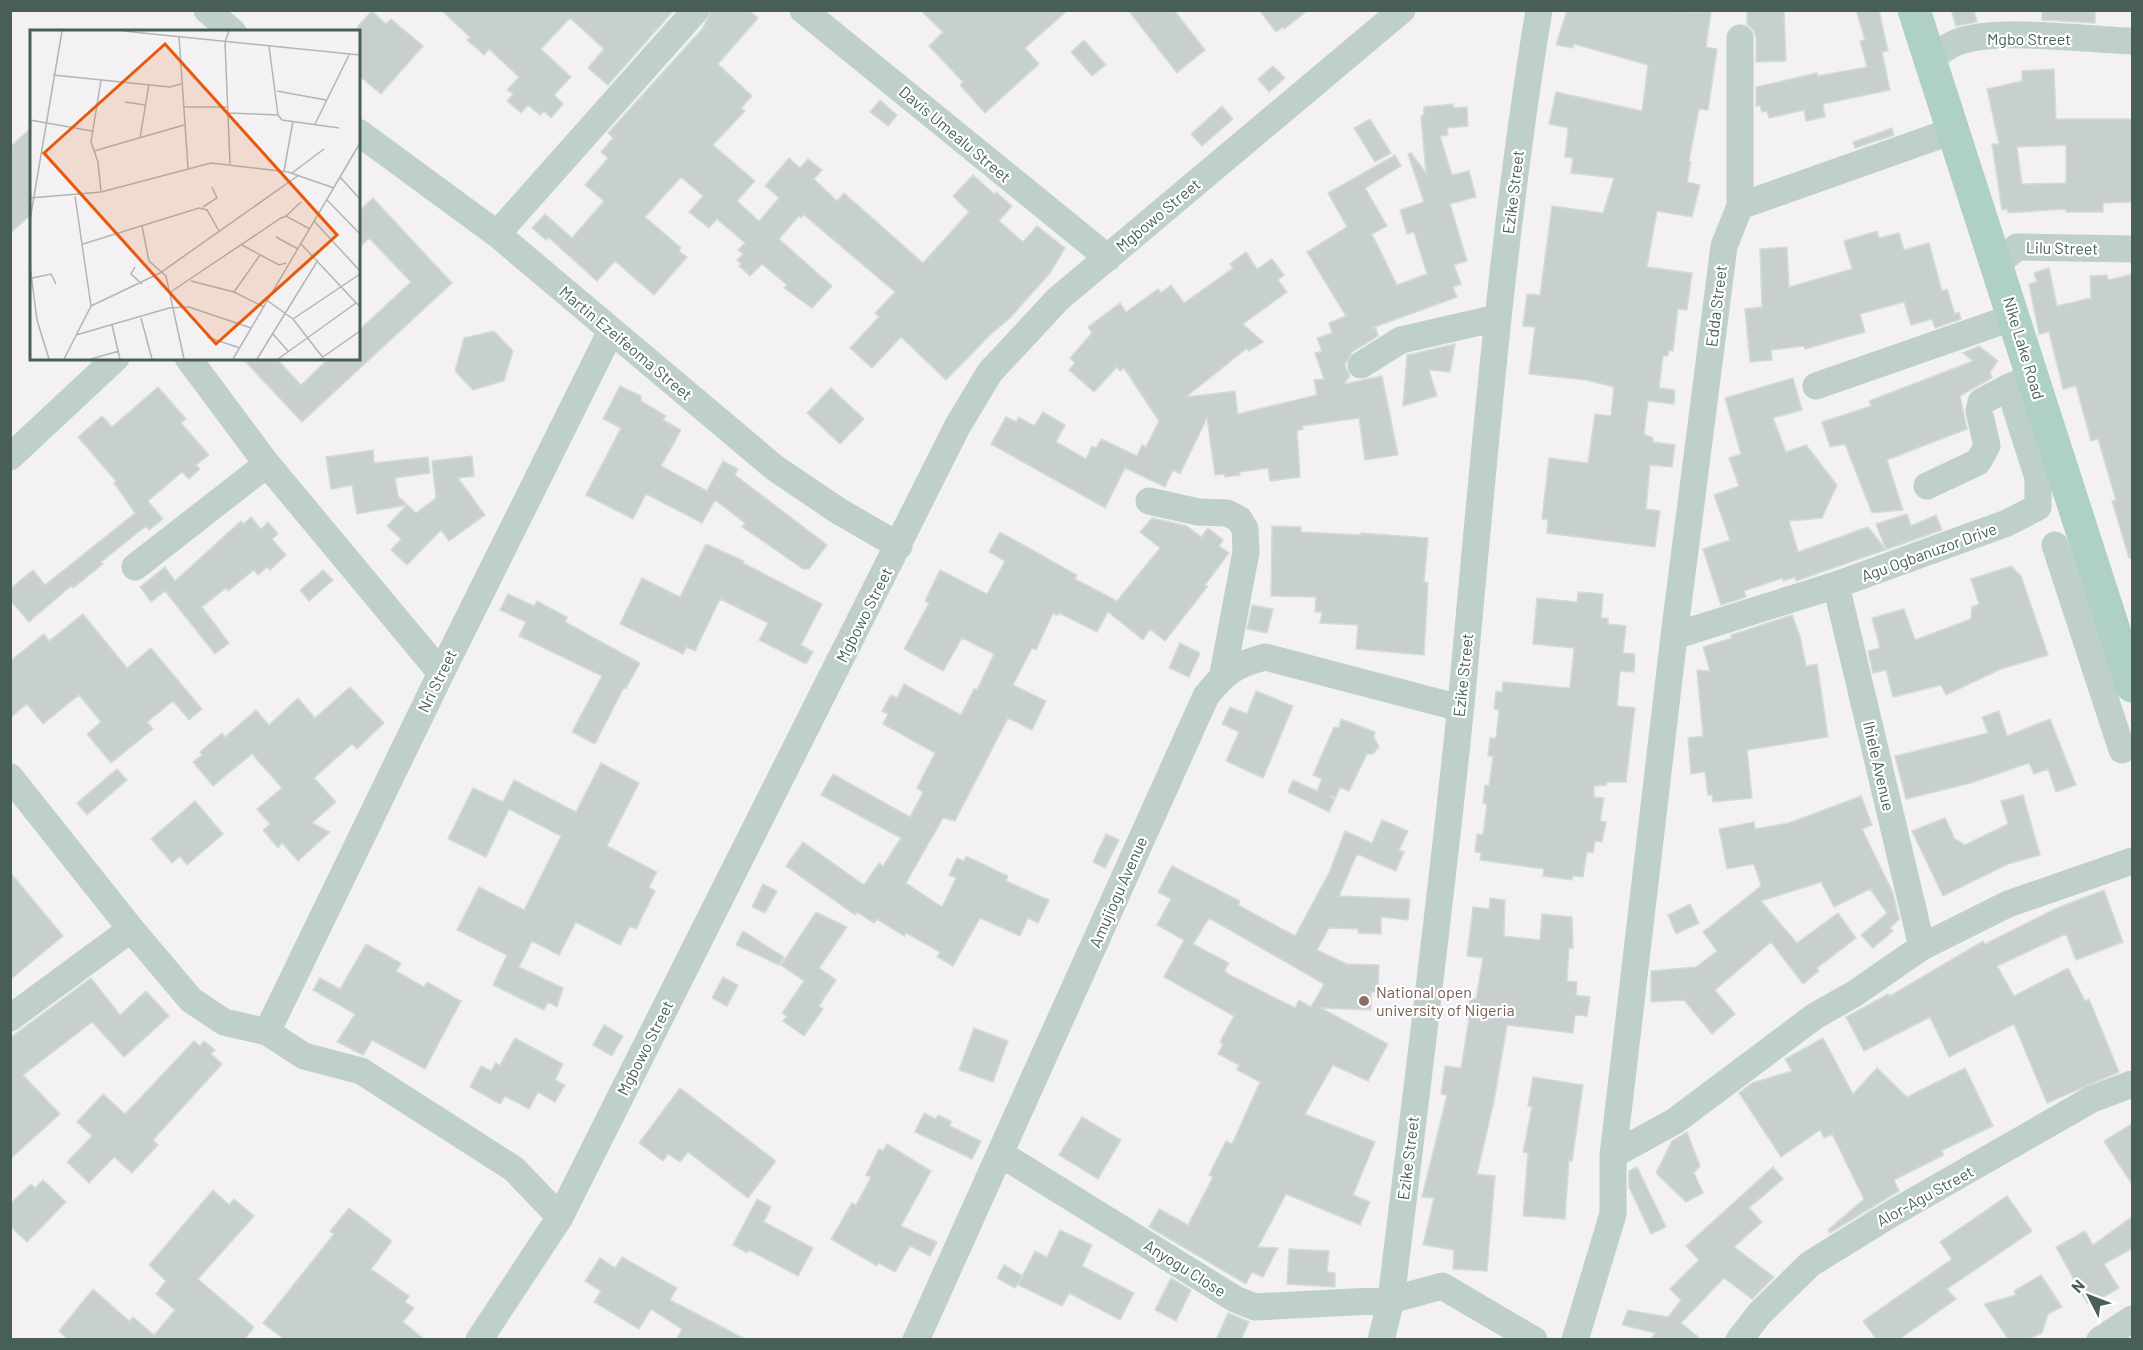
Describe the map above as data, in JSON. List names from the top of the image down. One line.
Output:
{"streets":{"main road":["Nike Lake Road"],"street":["Mgbo Street","Davis Umealu Street","Ezike Street","Mgbowo Street","Lilu Street","Edda Street","Martin Ezeifeoma Street","Agu Ogbanuzor Drive","Nri Street","Ihiele Avenue","Amujiogu Avenue","Alor-Agu Street","Anyogu Close"]},"crossings":[["Mgbo Street","Nike Lake Road"],["Davis Umealu Street","Mgbowo Street"],["Ezike Street","Amujiogu Avenue"],["Ezike Street","Anyogu Close"],["Mgbowo Street","Martin Ezeifeoma Street"],["Lilu Street","Nike Lake Road"],["Edda Street","Agu Ogbanuzor Drive"],["Martin Ezeifeoma Street","Nri Street"],["Agu Ogbanuzor Drive","Ihiele Avenue"],["Amujiogu Avenue","Anyogu Close"]],"places":["National open university of Nigeria"],"north":"top left"}
